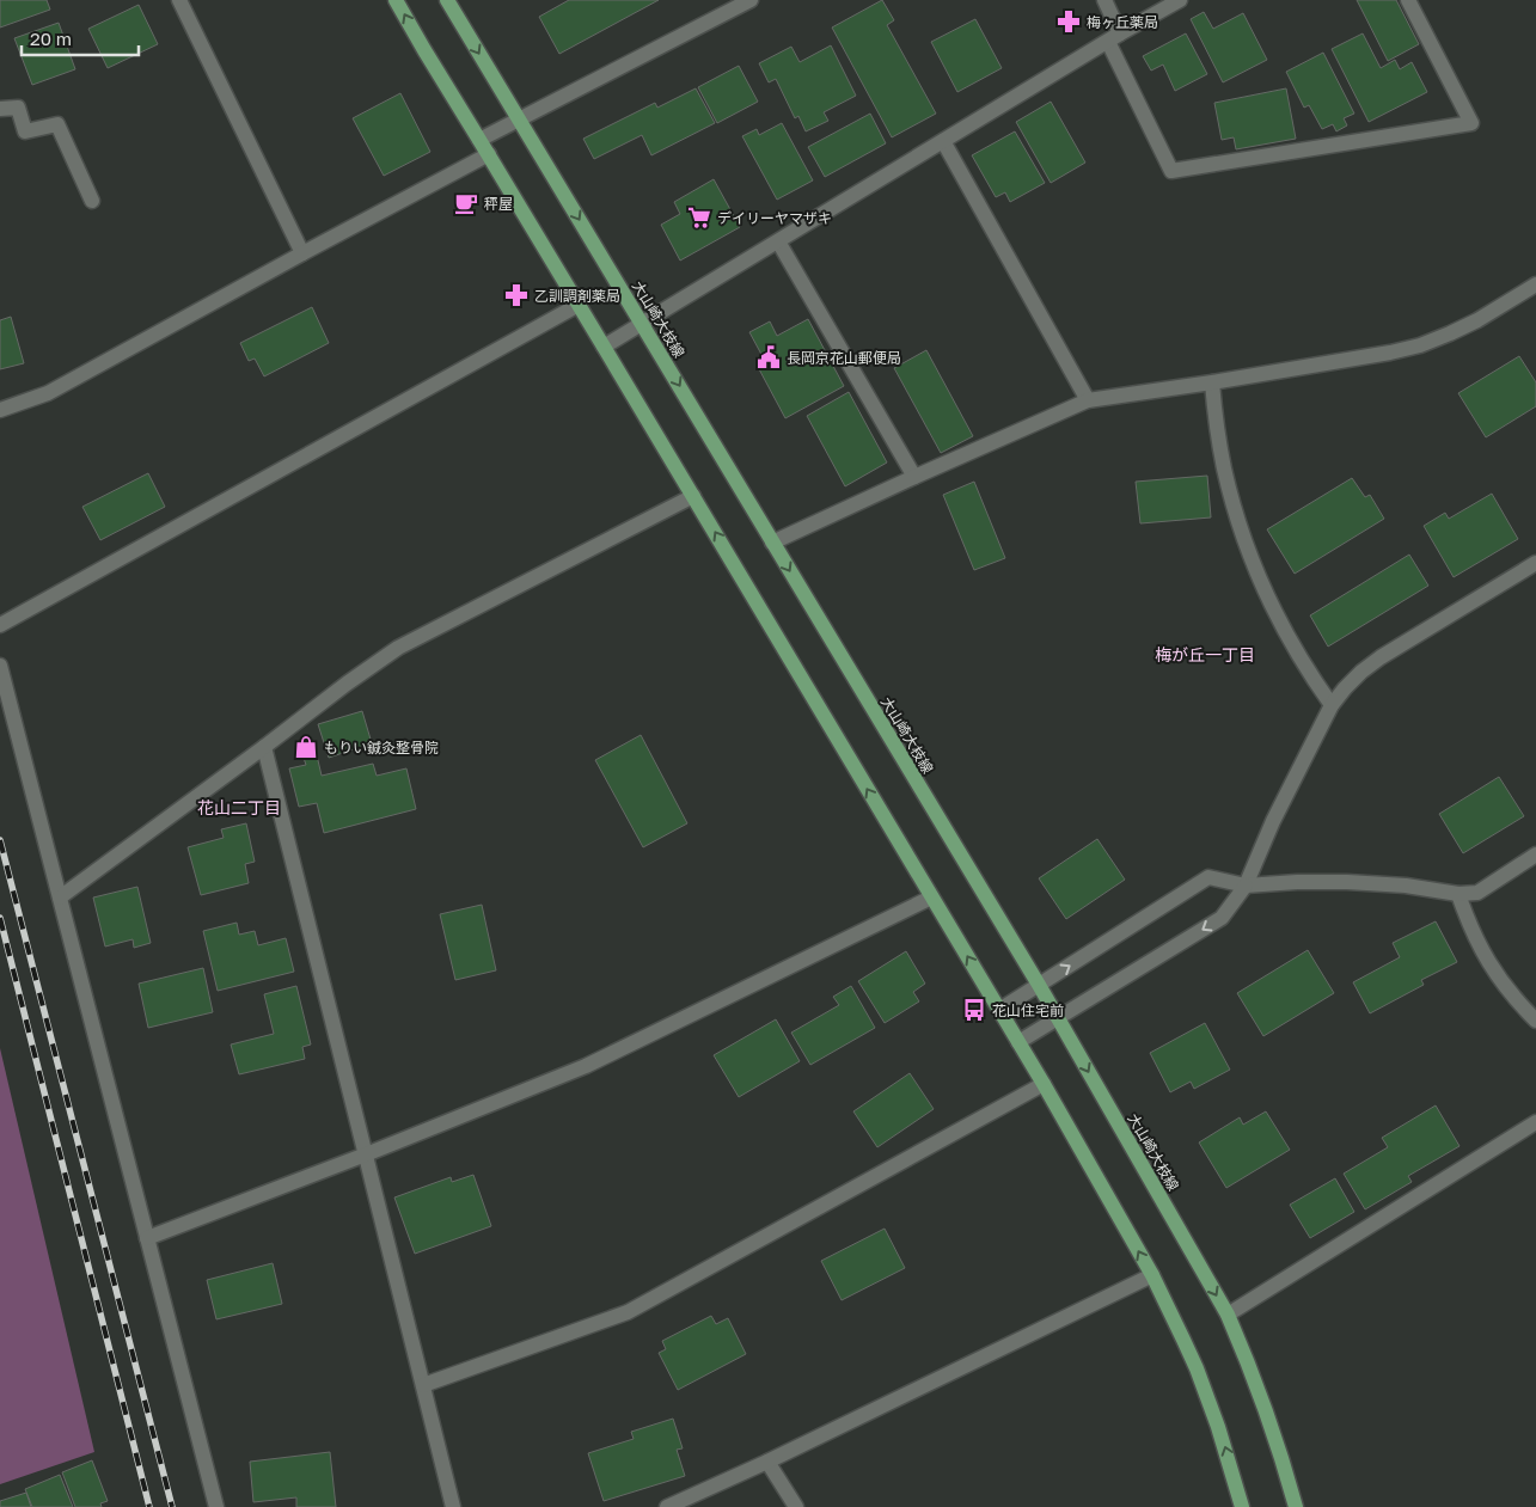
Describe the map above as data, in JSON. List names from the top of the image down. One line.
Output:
{"streets":{"main road":["大山崎大枝線"]},"districts":["梅が丘一丁目","花山二丁目"],"places":{"pharmacy":["梅ヶ丘薬局","乙訓調剤薬局"],"cafe":["秤屋"],"supermarket":["デイリーヤマザキ"],"public building":["長岡京花山郵便局"],"shop":["もりい鍼灸整骨院"],"bus stop":["花山住宅前"]},"scale_bar":"20 m"}
